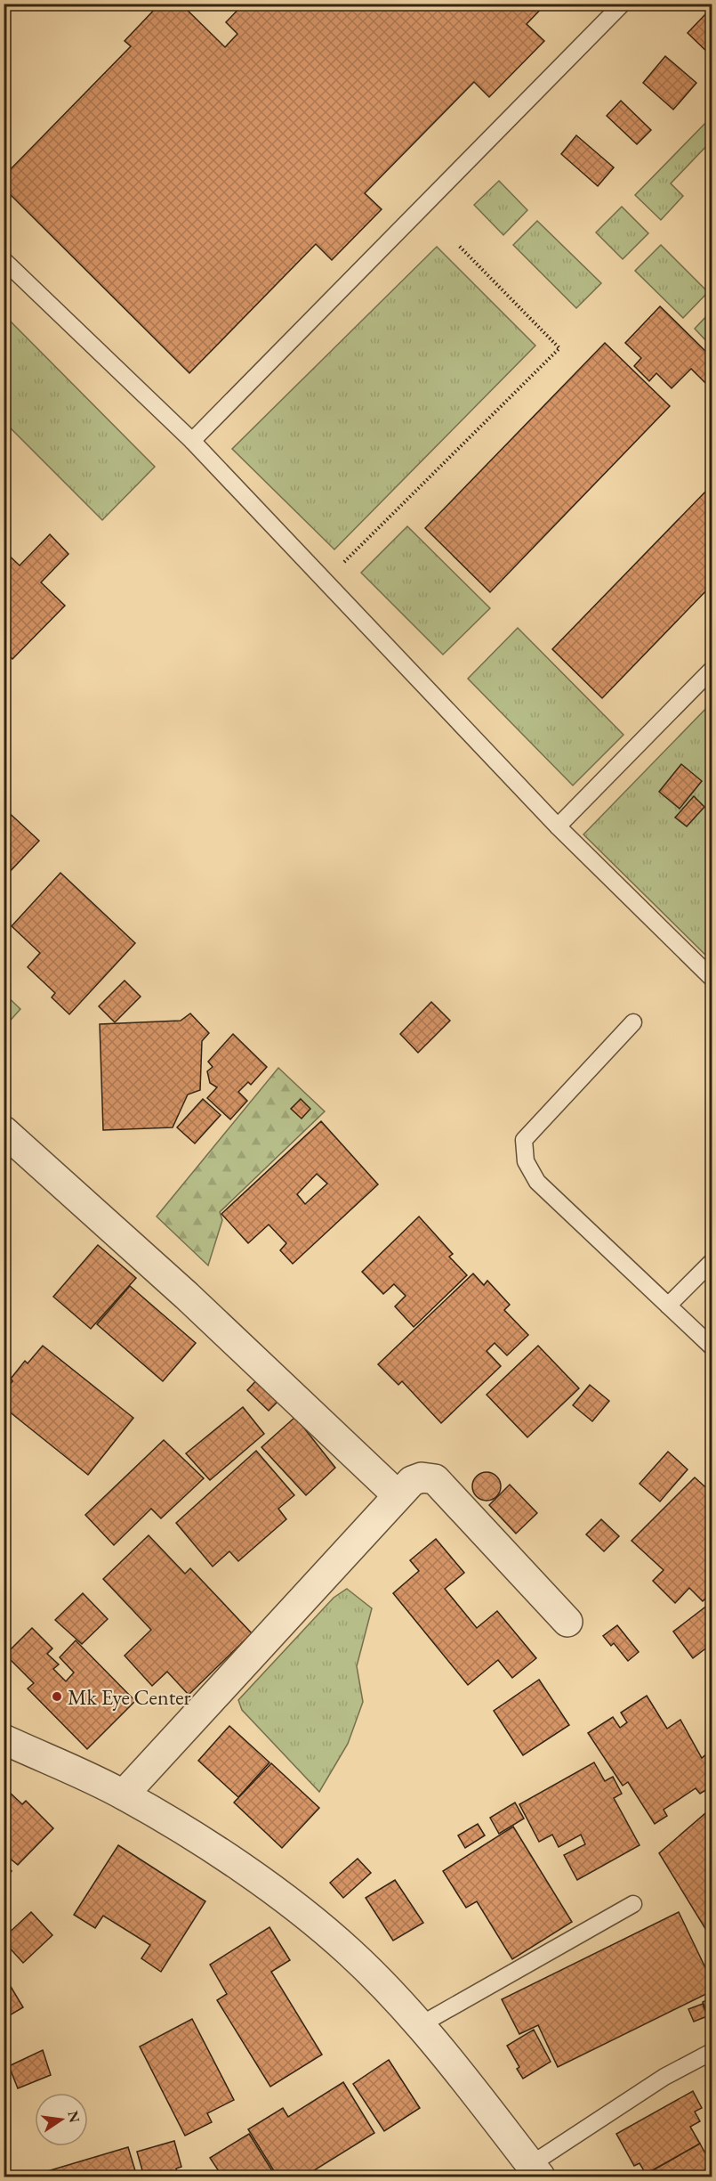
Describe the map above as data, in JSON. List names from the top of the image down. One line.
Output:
{"places":["Mk Eye Center"],"north":"right"}
